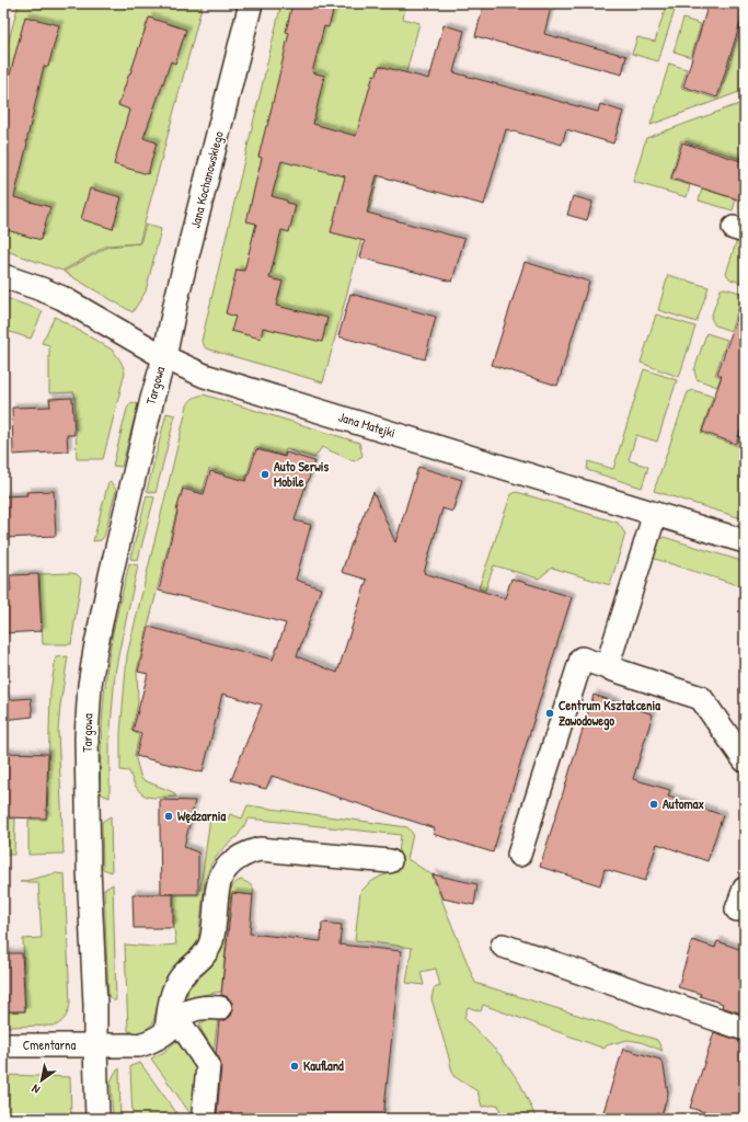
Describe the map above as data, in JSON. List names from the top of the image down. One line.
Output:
{"streets":{"street":["Jana Kochanowskiego","Targowa","Jana Matejki","Cmentarna"]},"crossings":[["Jana Kochanowskiego","Targowa"],["Jana Kochanowskiego","Jana Matejki"],["Targowa","Jana Matejki"],["Targowa","Cmentarna"]],"places":["Auto Serwis Mobile","Centrum Kształcenia Zawodowego","Automax","Wędzarnia","Kaufland"],"north":"bottom left"}
